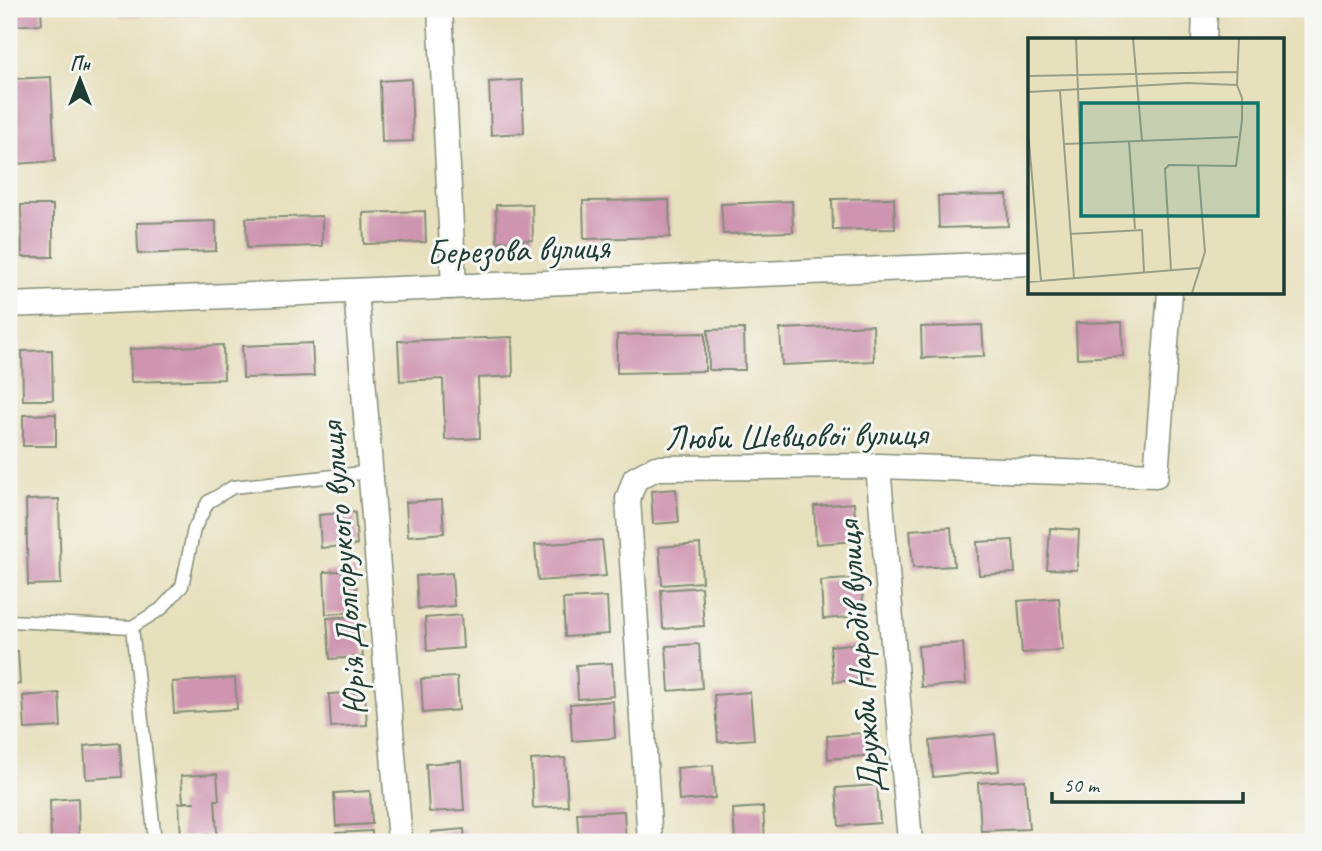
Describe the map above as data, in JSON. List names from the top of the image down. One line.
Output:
{"streets":{"street":["Березова вулиця","Люби Шевцової вулиця","Юрія Долгорукого вулиця","Дружби Народів вулиця"]},"crossings":[["Березова вулиця","Юрія Долгорукого вулиця"],["Люби Шевцової вулиця","Дружби Народів вулиця"]],"scale_bar":"50 m","north":"top"}
